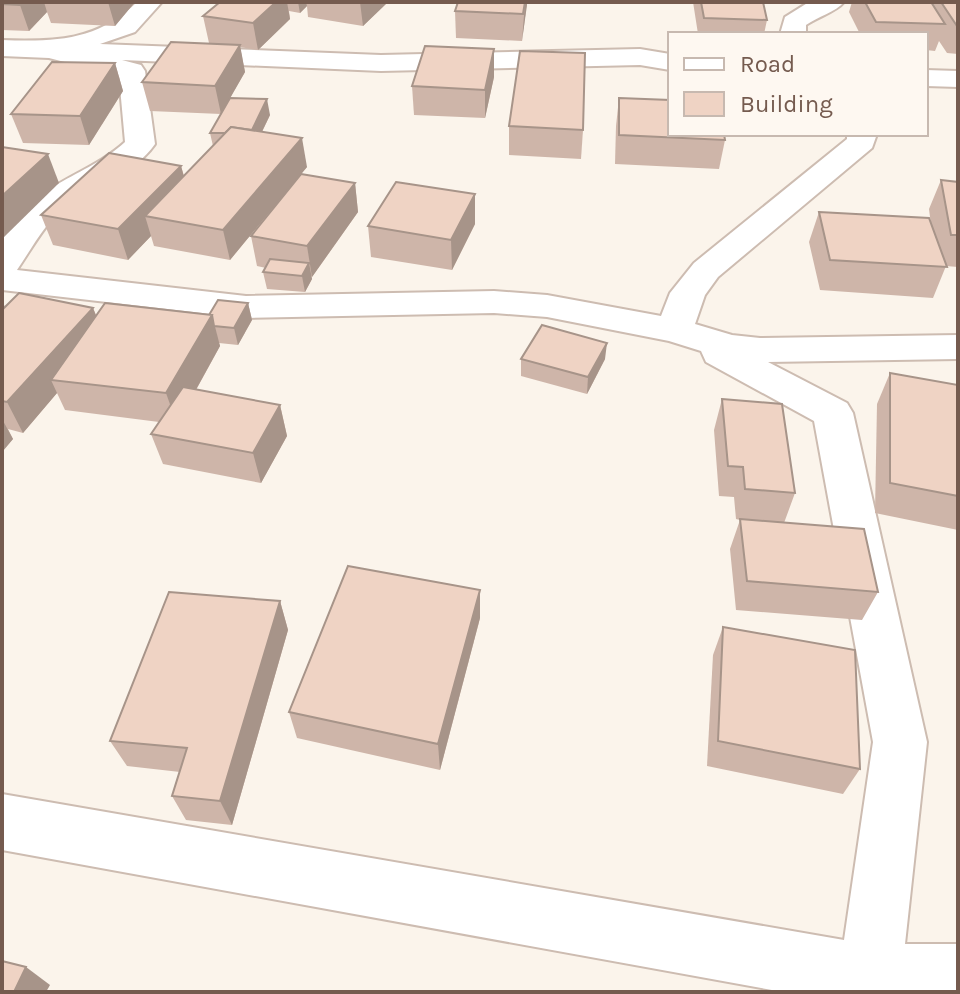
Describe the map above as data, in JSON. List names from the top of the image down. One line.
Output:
{"legend":["Road","Building"]}
